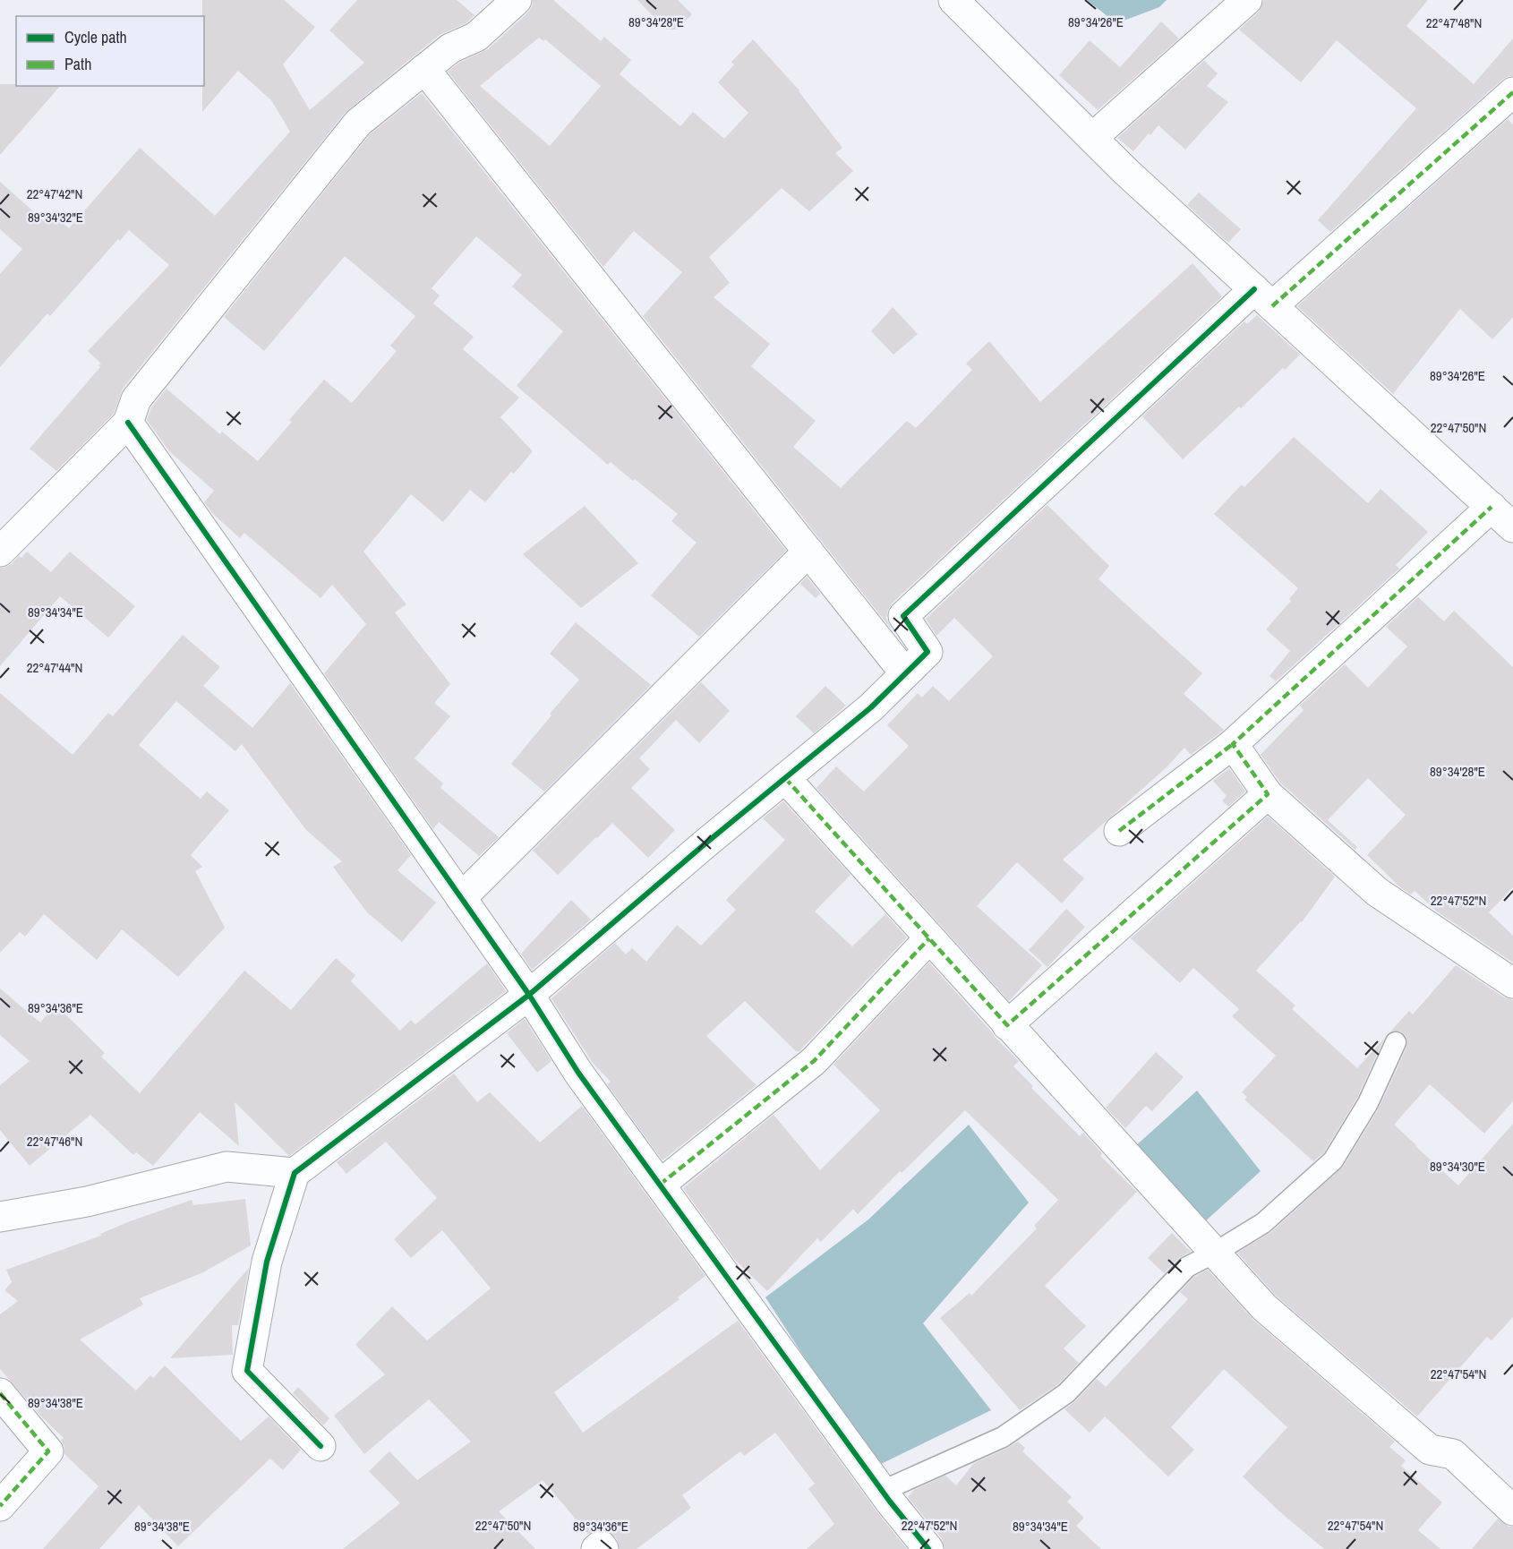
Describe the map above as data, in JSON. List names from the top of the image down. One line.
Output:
{"legend":["Cycle path","Path"],"coordinates":["89°34'28\"E","89°34'26\"E","22°47'48\"N","22°47'42\"N","89°34'32\"E","22°47'50\"N","89°34'34\"E","22°47'44\"N","22°47'52\"N","89°34'36\"E","22°47'46\"N","89°34'30\"E","22°47'54\"N","89°34'38\"E"]}
